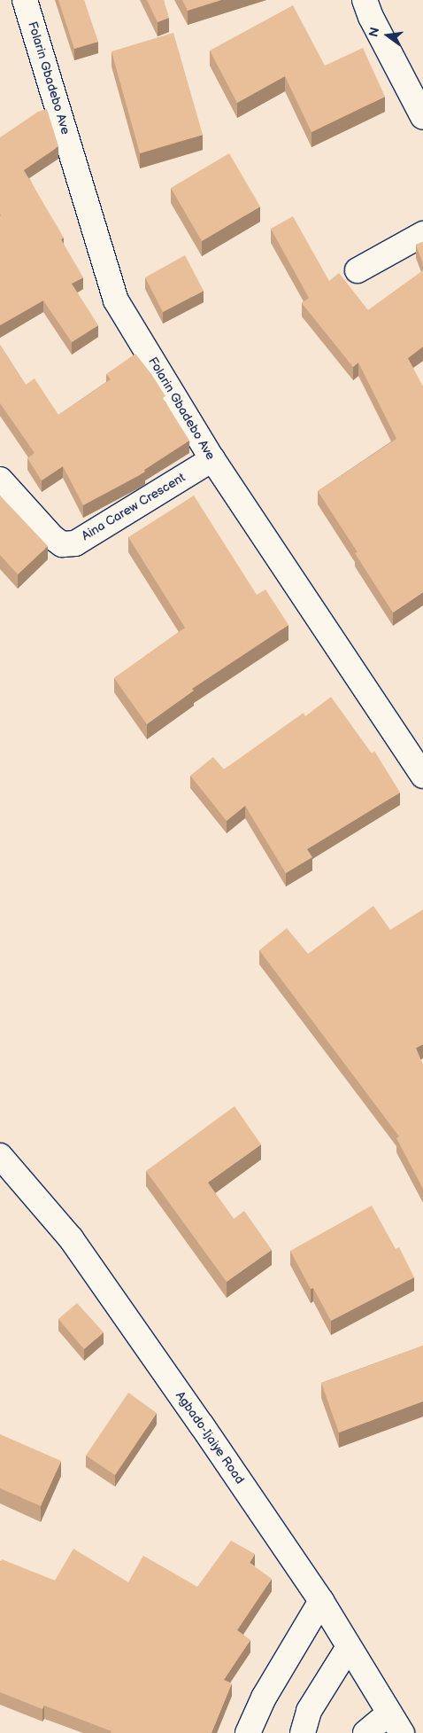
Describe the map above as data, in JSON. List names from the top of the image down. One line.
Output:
{"streets":{"street":["Folarin Gbadebo Ave","Aina Carew Crescent","Agbado-Ijaiye Road"]},"crossings":[["Folarin Gbadebo Ave","Aina Carew Crescent"]],"north":"left"}
